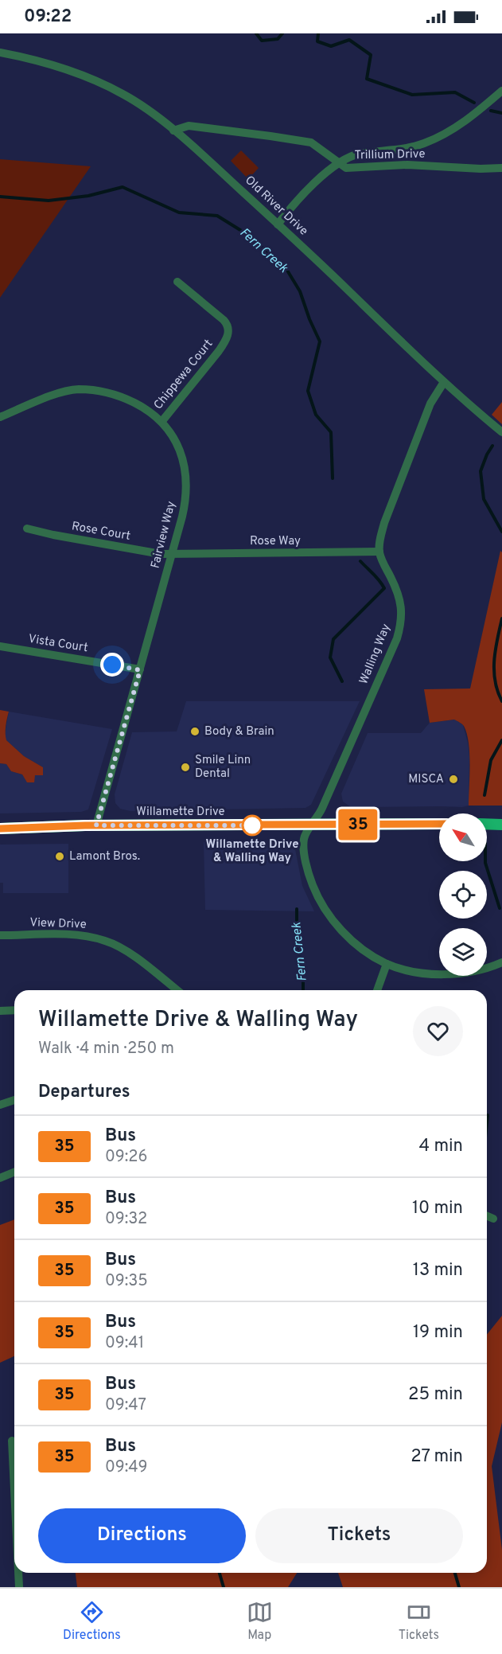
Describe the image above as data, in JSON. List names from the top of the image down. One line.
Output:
{"streets":{"main road":["Willamette Drive"],"street":["Trillium Drive","Old River Drive","Chippewa Court","Rose Court","Fairview Way","Rose Way","Vista Court","Walling Way","View Drive"]},"crossings":[["Trillium Drive","Old River Drive"],["Chippewa Court","Fairview Way"],["Rose Court","Fairview Way"],["Rose Court","Rose Way"],["Fairview Way","Rose Way"],["Fairview Way","Vista Court"],["Fairview Way","Willamette Drive"],["Rose Way","Walling Way"],["Walling Way","Willamette Drive"]],"water":["Fern Creek"],"places":["Body & Brain","Smile Linn Dental","MISCA","Willamette Drive & Walling Way","Lamont Bros."],"lines":["bus line 35"],"north":"top left","page":{"status":"09:22","on_map":"35","heading":[["Willamette Drive & Walling Way","Walk · 4 min · 250 m"],"Departures"],"list":[{"mark":"35","name":"Bus","note":"09:26","value":"4 min"},{"mark":"35","name":"Bus","note":"09:32","value":"10 min"},{"mark":"35","name":"Bus","note":"09:35","value":"13 min"},{"mark":"35","name":"Bus","note":"09:41","value":"19 min"},{"mark":"35","name":"Bus","note":"09:47","value":"25 min"},{"mark":"35","name":"Bus","note":"09:49","value":"27 min"}],"buttons":["Directions","Tickets"],"tabs":["Directions","Map","Tickets"]}}
